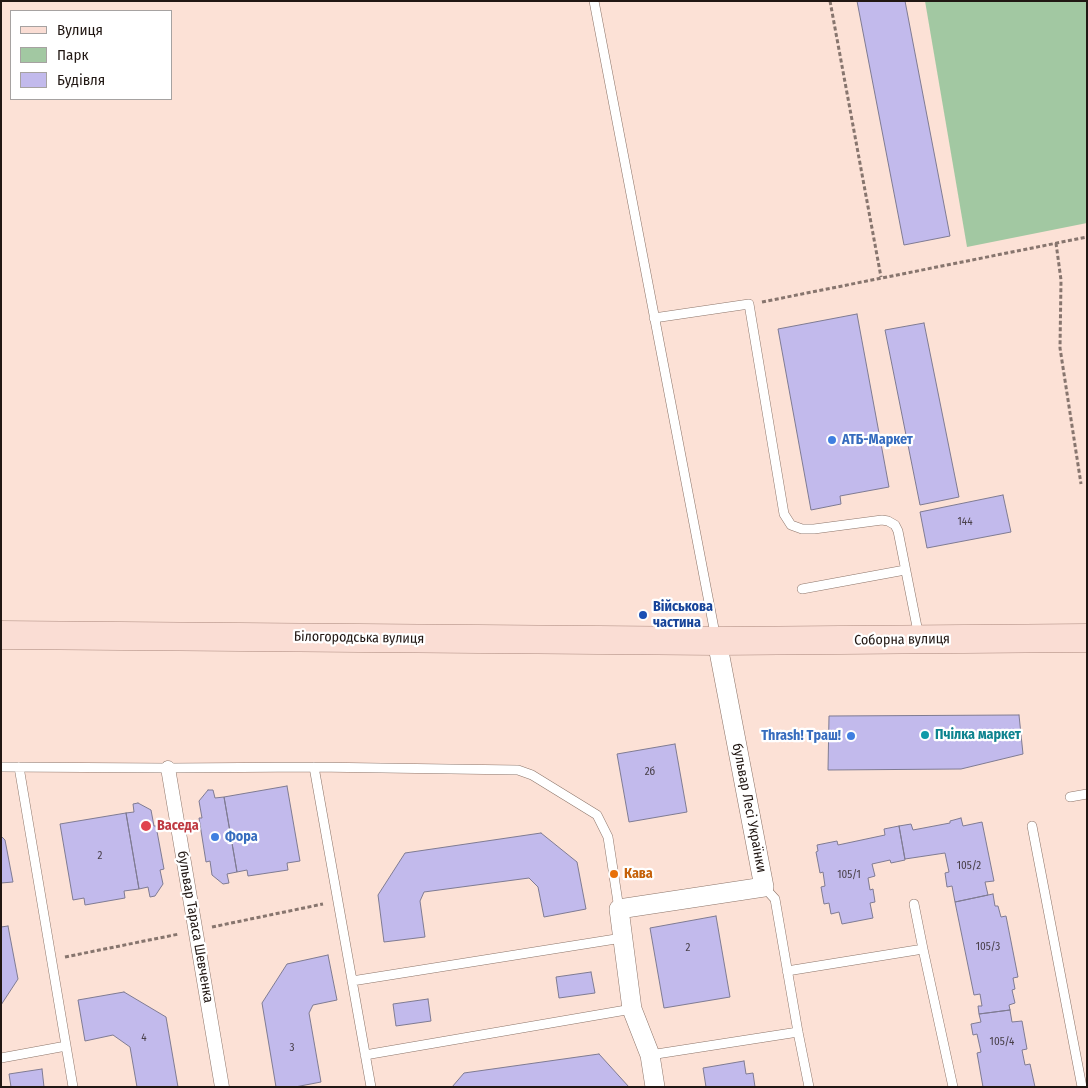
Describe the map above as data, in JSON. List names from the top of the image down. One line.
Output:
{"streets":{"main road":["Білогородська вулиця","Соборна вулиця"],"street":["бульвар Лесі Українки","бульвар Тараса Шевченка"]},"crossings":[["Білогородська вулиця","Соборна вулиця"],["Білогородська вулиця","бульвар Лесі Українки"],["Соборна вулиця","бульвар Лесі Українки"]],"places":["АТБ-Маркет","Військова частина","Пчілка маркет","Thrash! Траш!","Васеда","Фора","Кава"],"house_numbers":["144","2б","2","105/2","105/1","105/3","2","4","105/4","3"],"legend":["Вулиця","Парк","Будівля"]}
